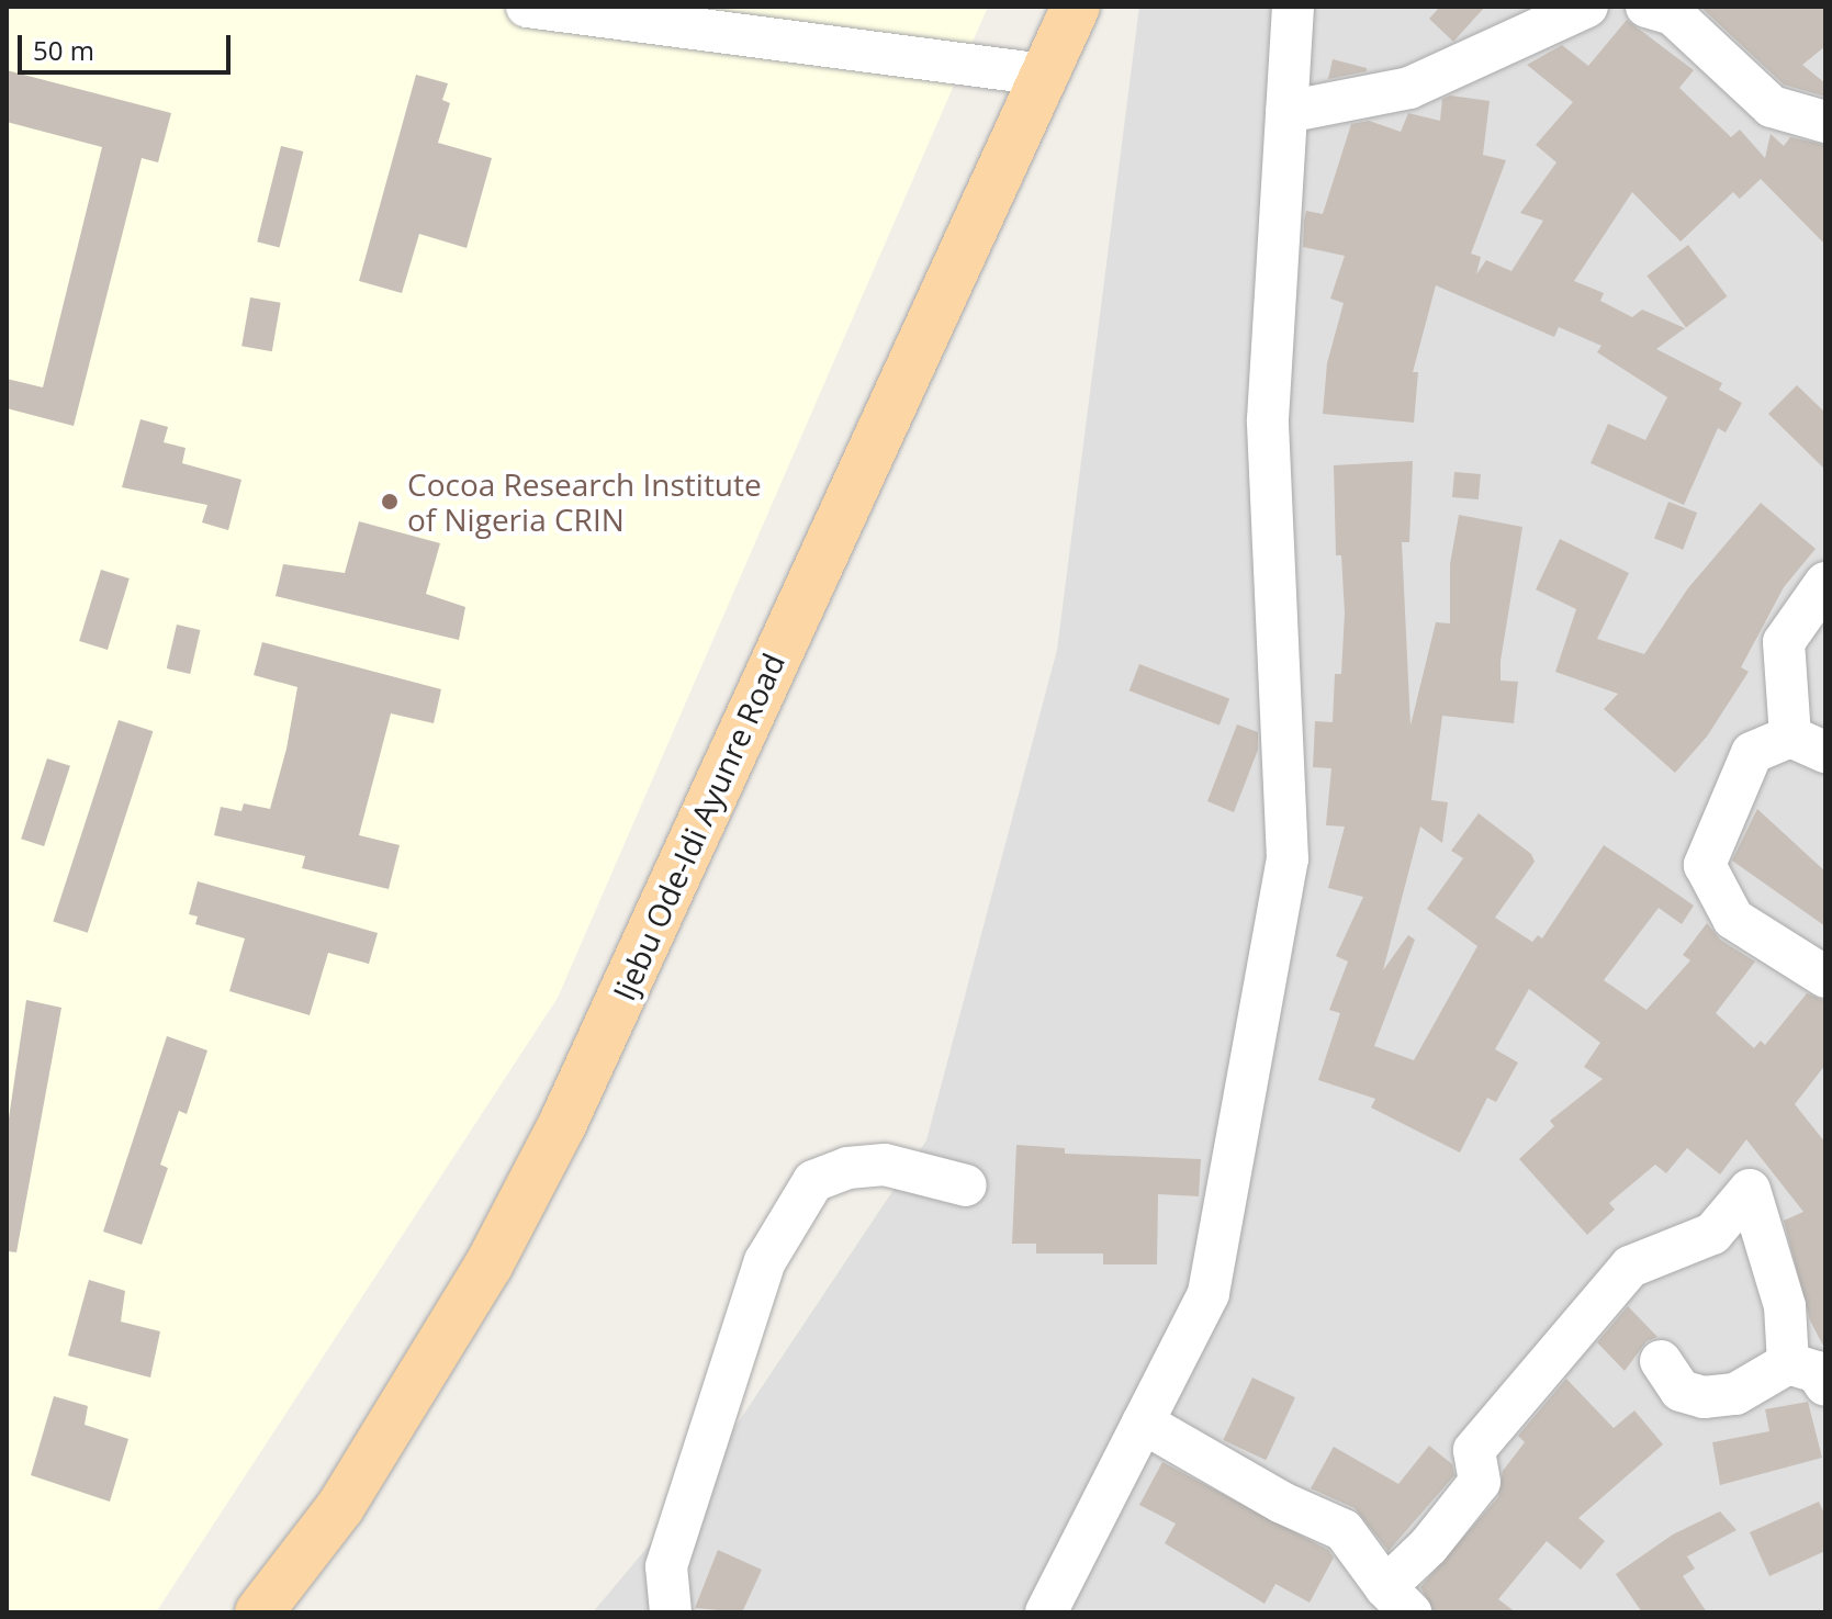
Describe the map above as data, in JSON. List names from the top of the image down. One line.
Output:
{"streets":{"main road":["Ijebu Ode-Idi Ayunre Road"]},"places":["Cocoa Research Institute of Nigeria CRIN"],"scale_bar":"50 m"}
